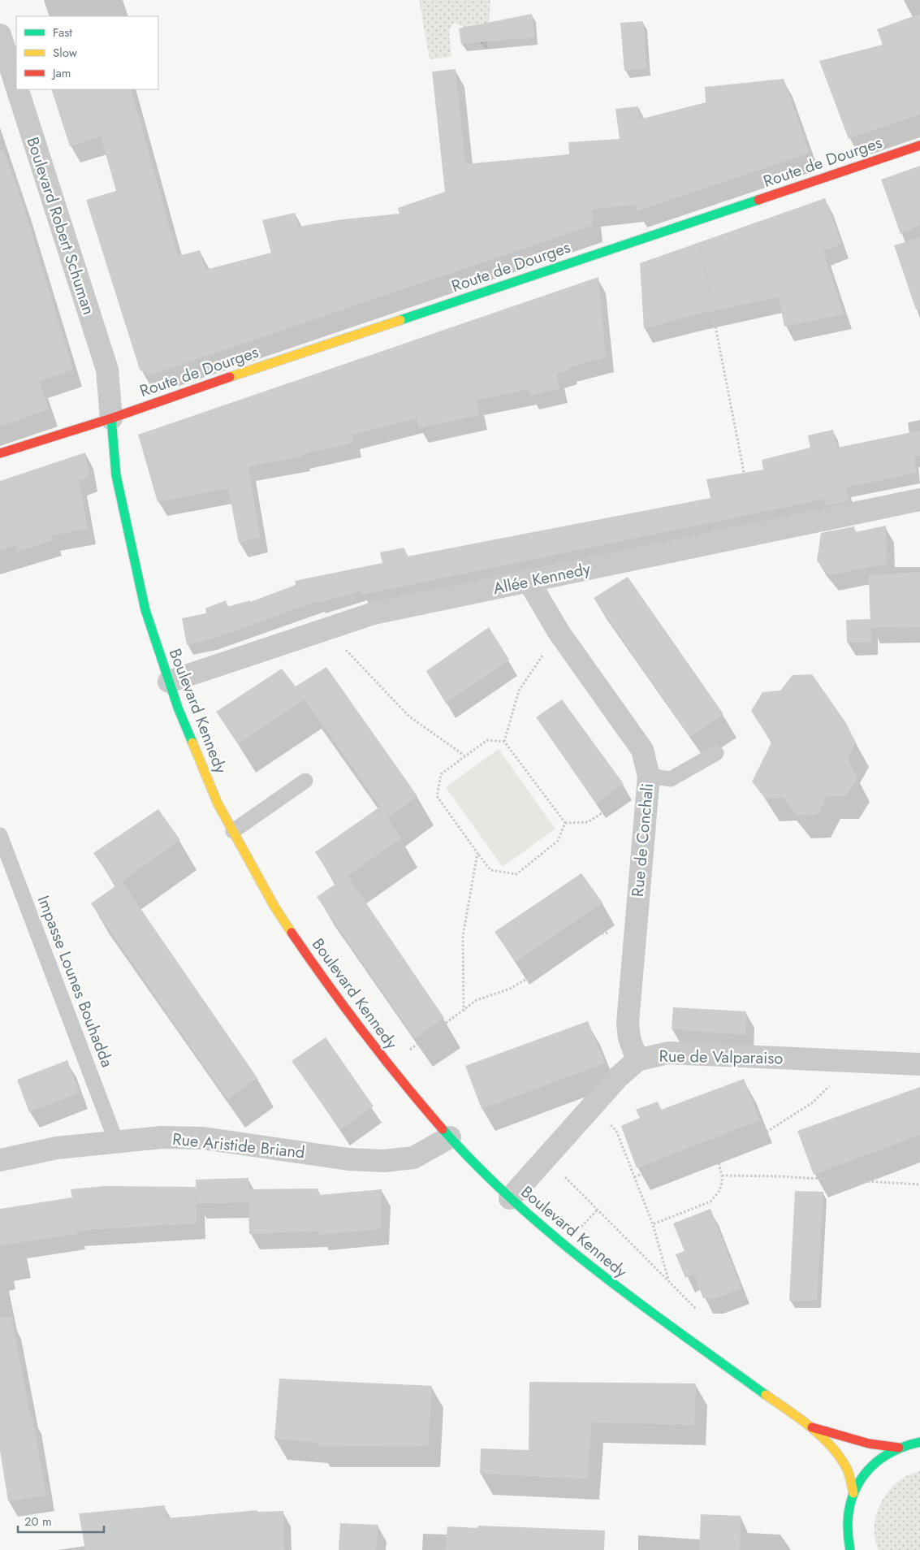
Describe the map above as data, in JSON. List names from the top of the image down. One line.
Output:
{"streets":{"street":["Route de Dourges","Boulevard Robert Schuman","Allée Kennedy","Boulevard Kennedy","Rue de Conchali","Rue de Valparaiso","Rue Aristide Briand"],"lane":["Impasse Lounes Bouhadda"]},"crossings":[["Route de Dourges","Boulevard Robert Schuman"],["Route de Dourges","Boulevard Kennedy"],["Boulevard Robert Schuman","Boulevard Kennedy"],["Allée Kennedy","Boulevard Kennedy"],["Allée Kennedy","Rue de Conchali"],["Boulevard Kennedy","Rue de Valparaiso"],["Boulevard Kennedy","Rue Aristide Briand"],["Rue de Conchali","Rue de Valparaiso"],["Impasse Lounes Bouhadda","Rue Aristide Briand"]],"legend":["Fast","Slow","Jam"],"scale_bar":"20 m"}
